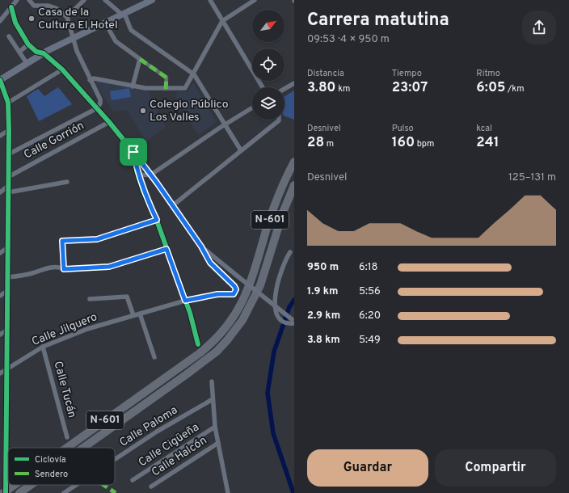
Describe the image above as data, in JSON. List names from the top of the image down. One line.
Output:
{"streets":{"highway":["N-601"],"street":["Calle Gorrión","Calle Jilguero","Calle Tucán","Calle Paloma","Calle Cigüeña","Calle Halcón"]},"crossings":[["Calle Jilguero","Calle Tucán"]],"places":["Casa de la Cultura El Hotel","Colegio Público Los Valles"],"legend":["Ciclovía","Sendero"],"north":"top right","page":{"heading":["Carrera matutina","09:53 · 4 × 950 m"],"stats":[["Distancia","3.80 km"],["Tiempo","23:07"],["Ritmo","6:05 /km"],["Desnivel","28 m"],["Pulso","160 bpm"],["kcal","241"]],"chart":["Desnivel","125–131 m"],"list":[{"name":"950 m","note":"6:18"},{"name":"1.9 km","note":"5:56"},{"name":"2.9 km","note":"6:20"},{"name":"3.8 km","note":"5:49"}],"buttons":["Guardar","Compartir"]}}
